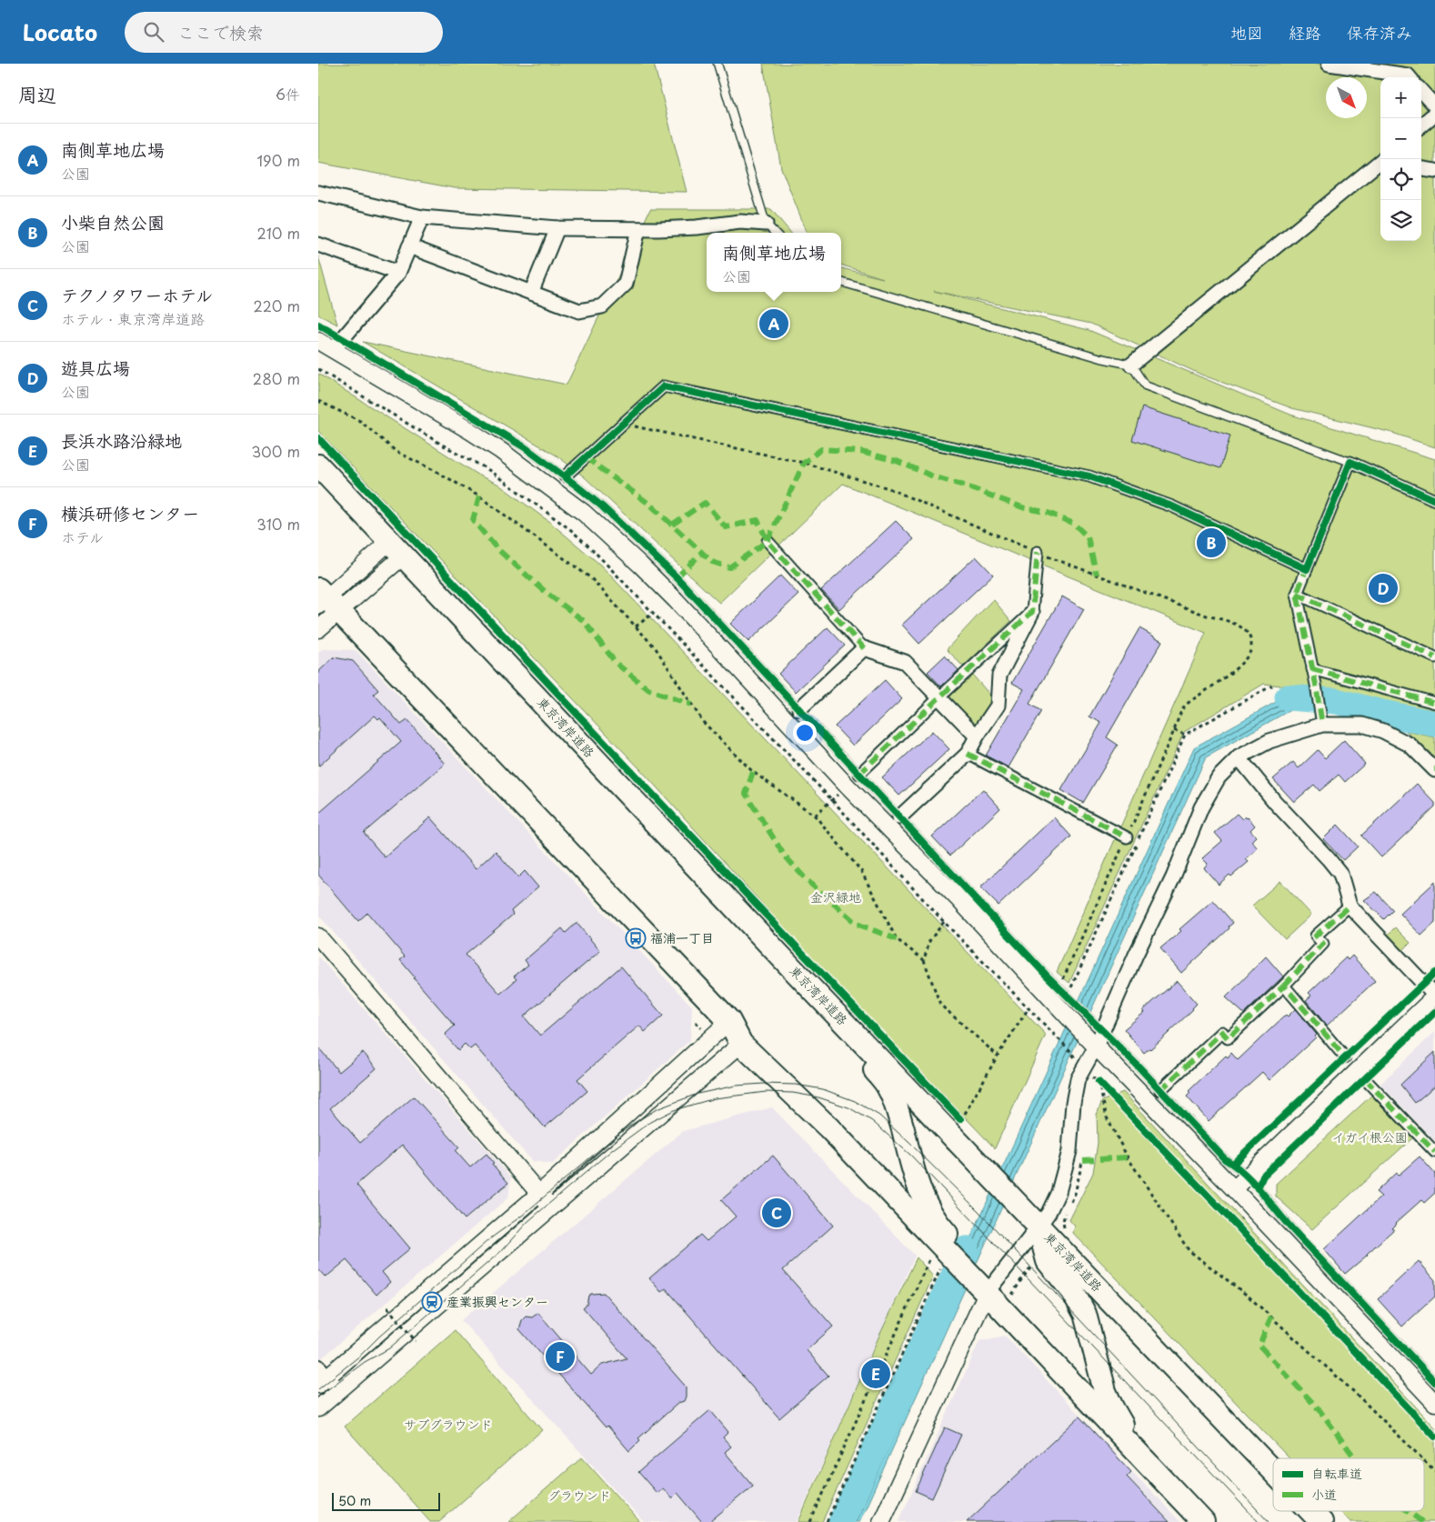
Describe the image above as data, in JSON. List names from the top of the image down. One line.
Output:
{"streets":{"highway":["東京湾岸道路"]},"parks":["金沢緑地","イガイ根公園","サブグラウンド","グラウンド"],"places":{"bus stop":["福浦一丁目"],"station":["産業振興センター"]},"legend":["自転車道","小道"],"scale_bar":"50 m","north":"bottom right","page":{"header":"Locato","search":"ここで検索","nav":["地図","経路","保存済み"],"heading":["周辺","6件"],"map_buttons":["+","−"],"list":[{"mark":"A","name":"南側草地広場","note":"公園","value":"190 m"},{"mark":"B","name":"小柴自然公園","note":"公園","value":"210 m"},{"mark":"C","name":"テクノタワーホテル","note":"ホテル · 東京湾岸道路","value":"220 m"},{"mark":"D","name":"遊具広場","note":"公園","value":"280 m"},{"mark":"E","name":"長浜水路沿緑地","note":"公園","value":"300 m"},{"mark":"F","name":"横浜研修センター","note":"ホテル","value":"310 m"}],"popup":["南側草地広場","公園"],"pins":["A","B","D","C","F","E"],"scale":"50 m"}}
